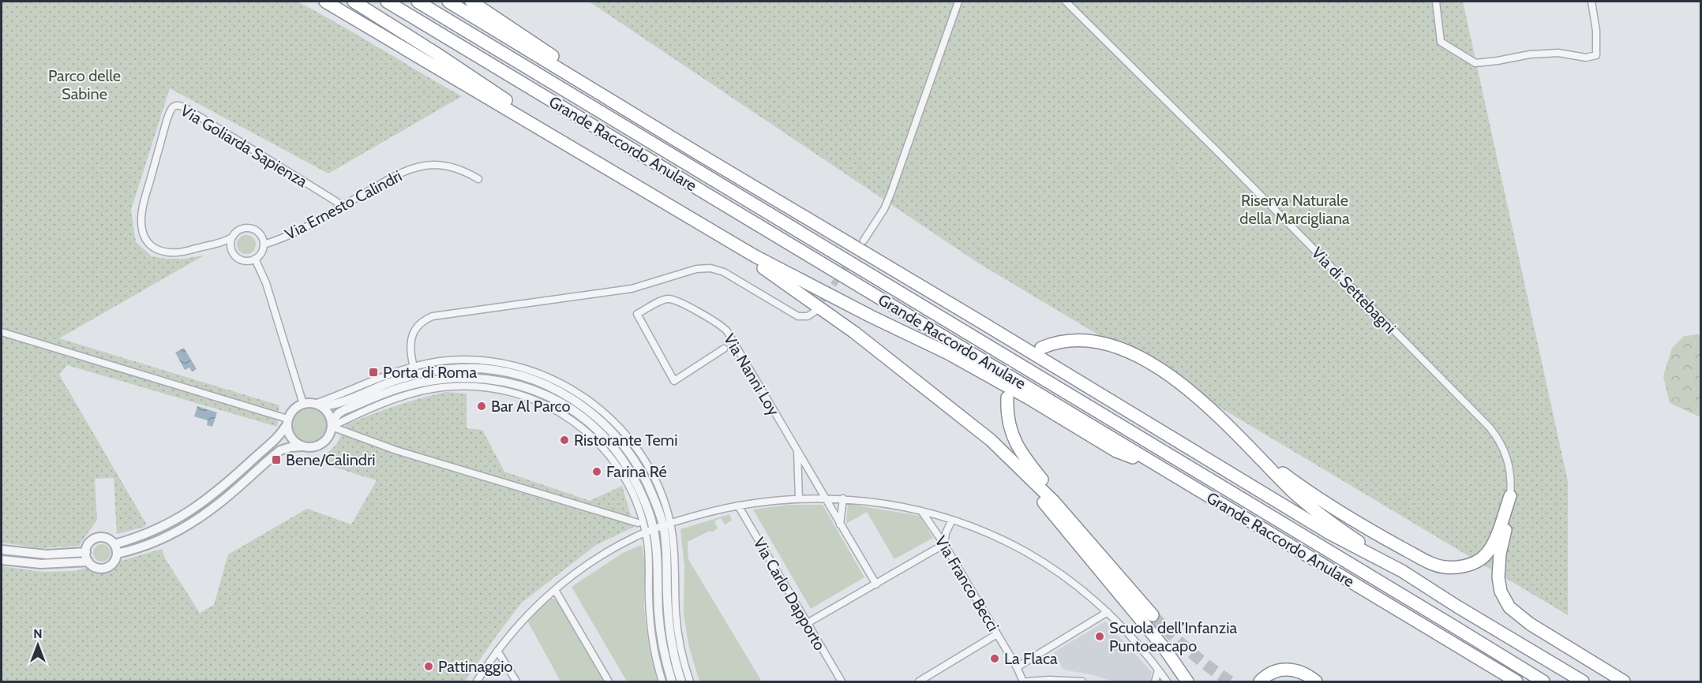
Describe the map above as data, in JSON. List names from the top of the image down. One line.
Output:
{"streets":{"highway":["Grande Raccordo Anulare"],"street":["Via Goliarda Sapienza","Via Ernesto Calindri","Via di Settebagni","Via Nanni Loy","Via Franco Becci","Via Carlo Dapporto"]},"crossings":[["Via Goliarda Sapienza","Via Ernesto Calindri"]],"parks":["Parco delle Sabine","Riserva Naturale della Marcigliana"],"places":{"transit":["Porta di Roma","Bene/Calindri"],"other":["Bar Al Parco","Ristorante Temi","Farina Ré","Scuola dell’Infanzia Puntoeacapo","La Flaca","Pattinaggio"]},"north":"top"}
